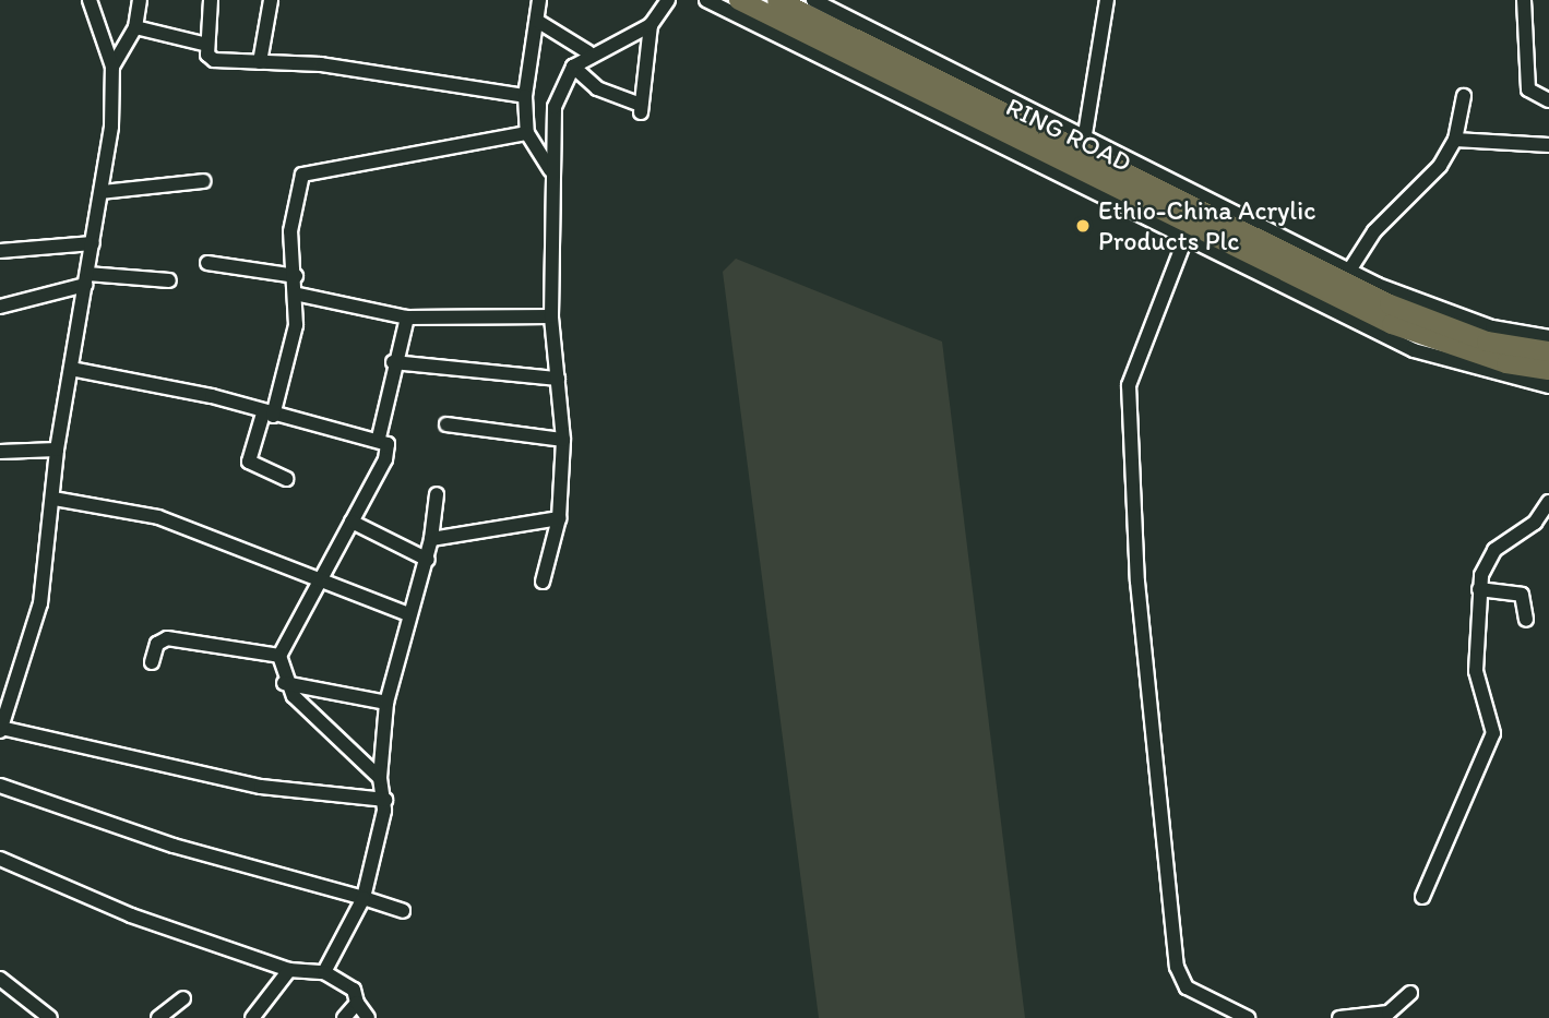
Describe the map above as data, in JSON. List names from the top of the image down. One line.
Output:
{"streets":{"highway":["RING ROAD"]},"places":["Ethio-China Acrylic Products Plc"]}
